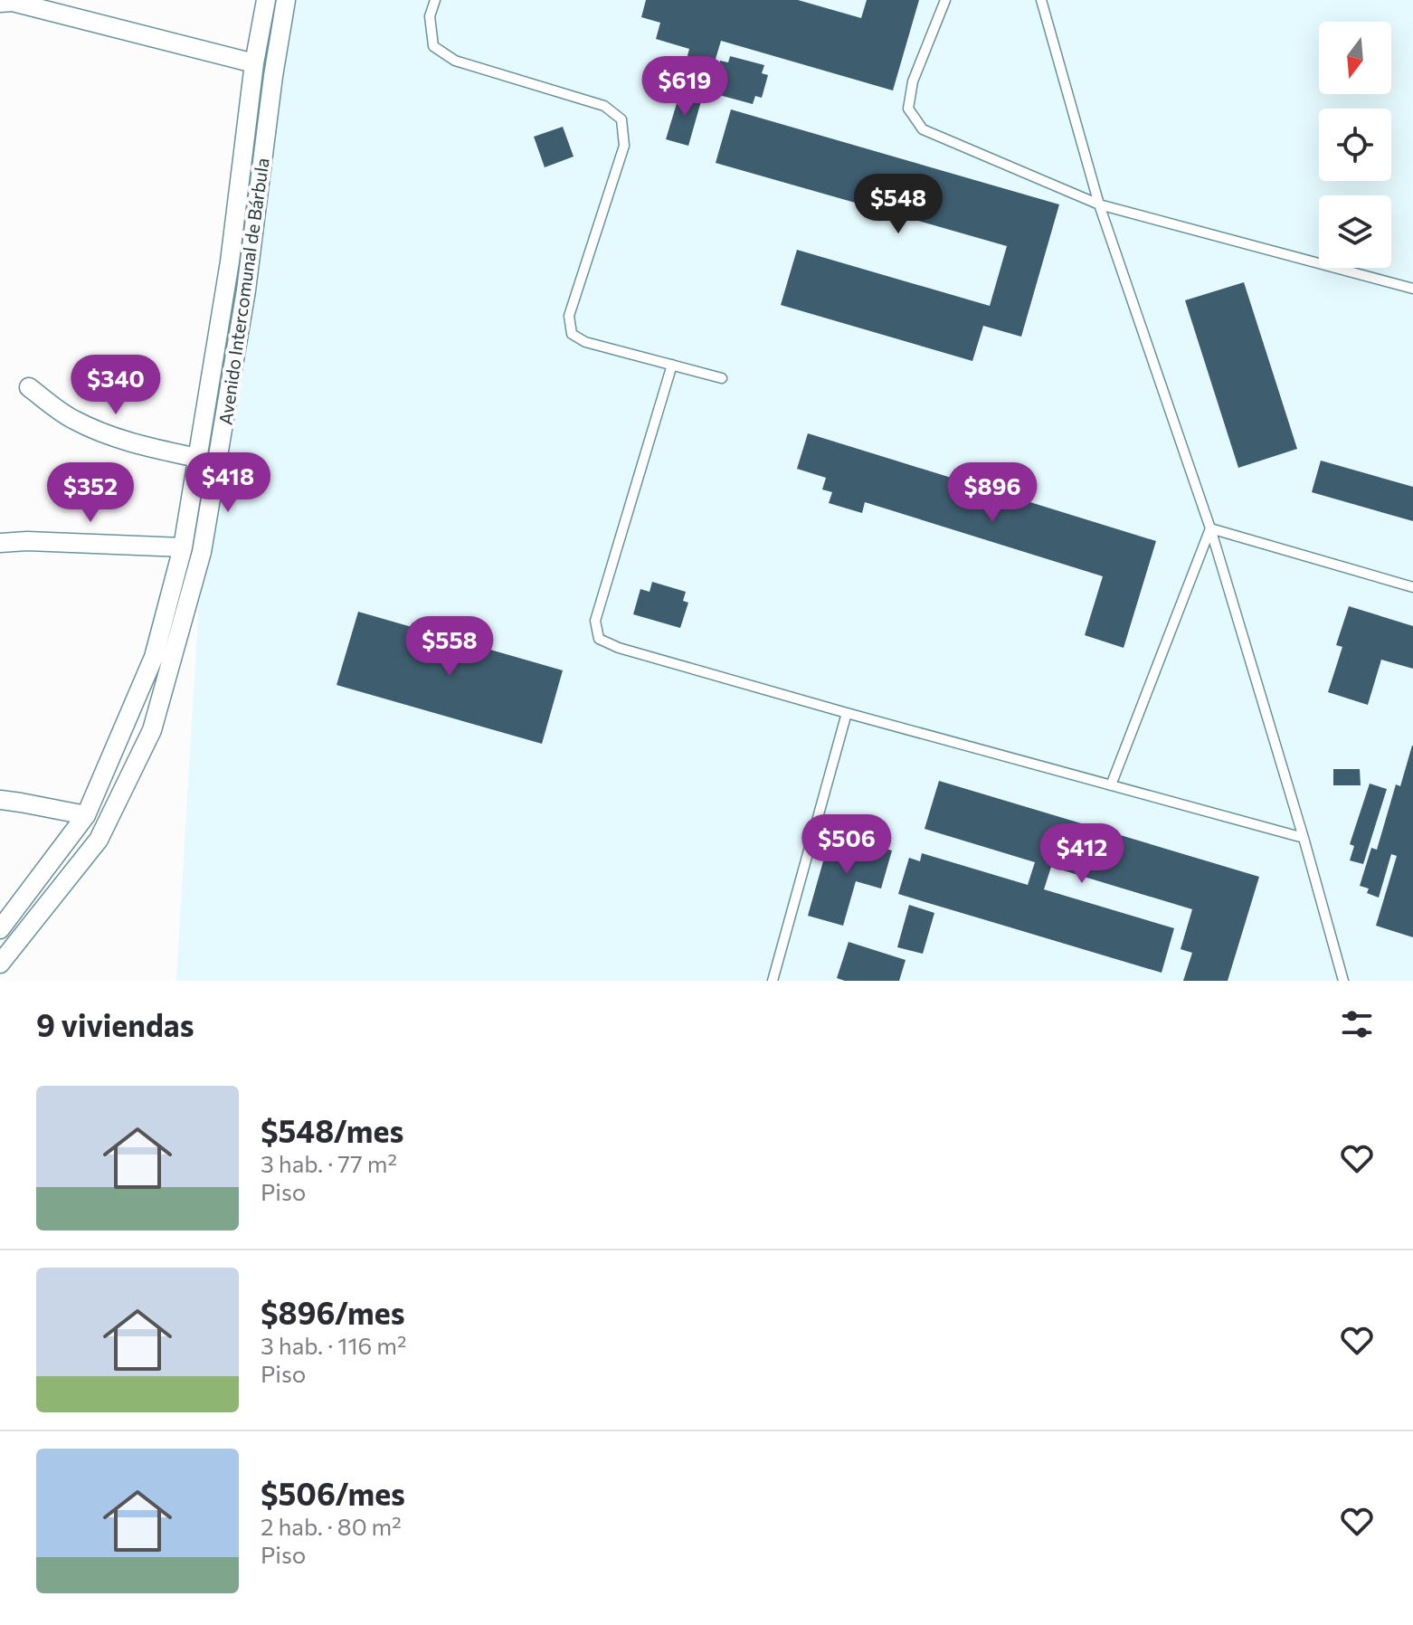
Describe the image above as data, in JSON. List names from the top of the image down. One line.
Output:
{"streets":{"street":["Avenido Intercomunal de Bárbula"]},"north":"bottom","page":{"price":["$619","$548","$340","$418","$352","$896","$558","$506","$412"],"heading":"9 viviendas","list":[{"name":"$548/mes","note":"3 hab. · 77 m² · Piso"},{"name":"$896/mes","note":"3 hab. · 116 m² · Piso"},{"name":"$506/mes","note":"2 hab. · 80 m² · Piso"}]}}
